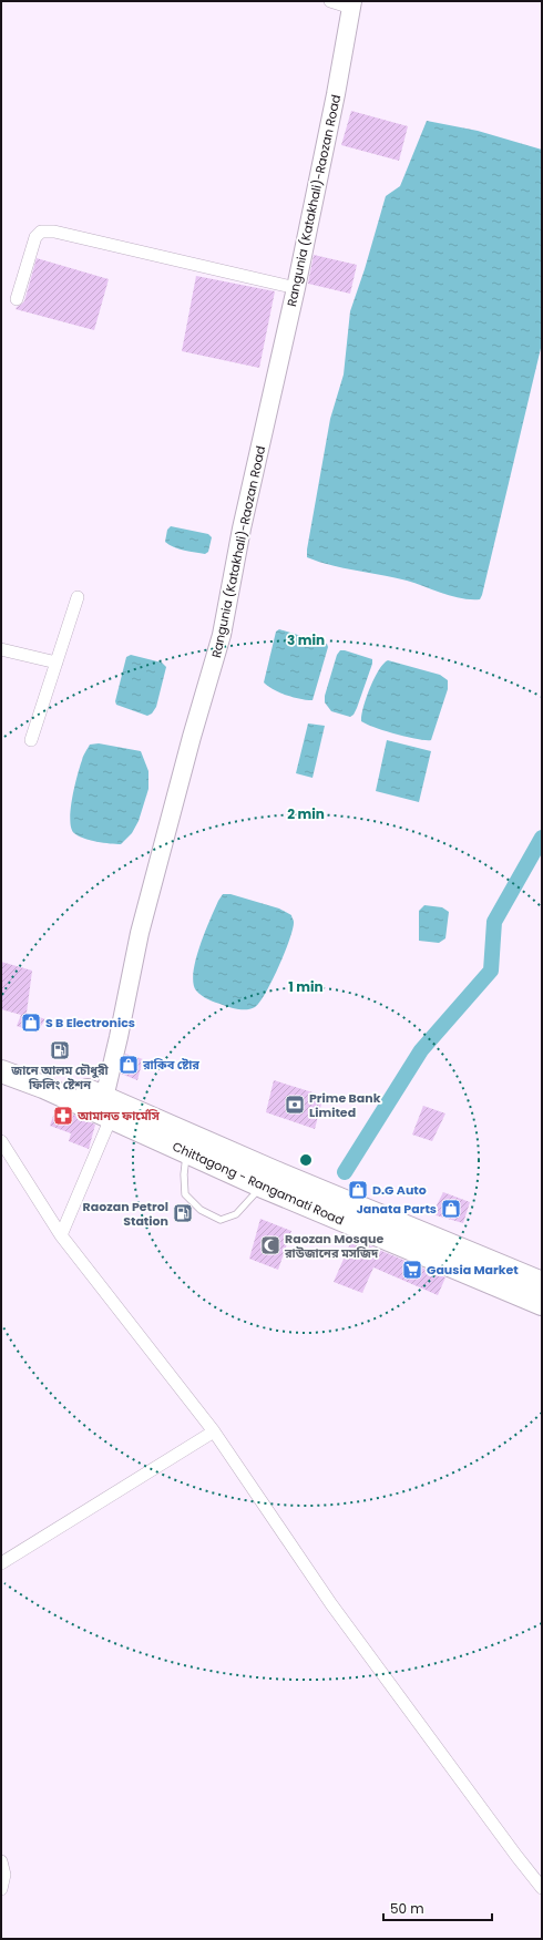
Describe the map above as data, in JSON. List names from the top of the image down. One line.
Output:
{"streets":{"highway":["Chittagong - Rangamati Road"],"main road":["Rangunia (Katakhali)-Raozan Road"]},"crossings":[["Rangunia (Katakhali)-Raozan Road","Chittagong - Rangamati Road"]],"places":{"shop":["S B Electronics","রাকিব ষ্টোর","D.G Auto","Janata Parts"],"fuel station":["জানে আলম চৌধুরী ফিলিং ষ্টেশন","Raozan Petrol Station"],"bank":["Prime Bank Limited"],"pharmacy":["আমানত ফার্মেসি"],"mosque":["Raozan Mosque রাউজানের মসজিদ"],"supermarket":["Gausia Market"]},"scale_bar":"50 m","rings":["3 min","2 min","1 min"]}
